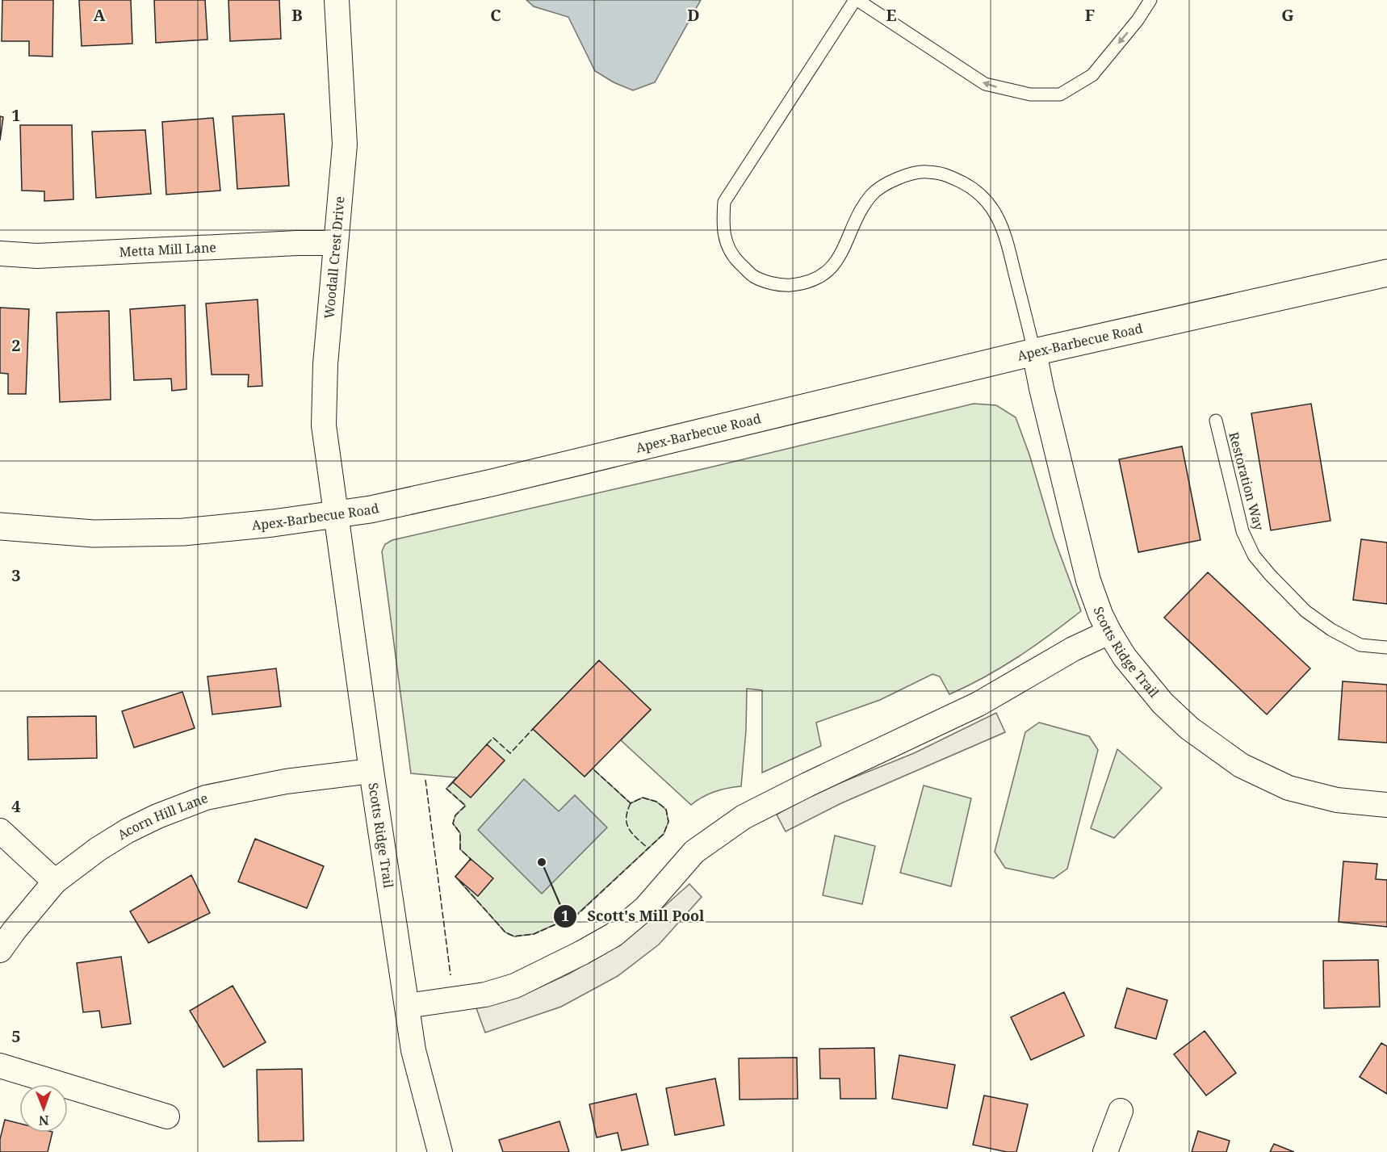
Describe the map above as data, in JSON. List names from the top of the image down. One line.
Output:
{"streets":{"street":["Metta Mill Lane","Woodall Crest Drive","Apex-Barbecue Road","Scotts Ridge Trail","Acorn Hill Lane"],"lane":["Restoration Way"]},"crossings":[["Metta Mill Lane","Woodall Crest Drive"],["Woodall Crest Drive","Apex-Barbecue Road"],["Woodall Crest Drive","Scotts Ridge Trail"],["Apex-Barbecue Road","Scotts Ridge Trail"],["Scotts Ridge Trail","Acorn Hill Lane"]],"places":["Scott's Mill Pool"],"north":"bottom","grid":{"columns":["A","B","C","D","E","F","G"],"rows":["1","2","3","4","5"]}}
